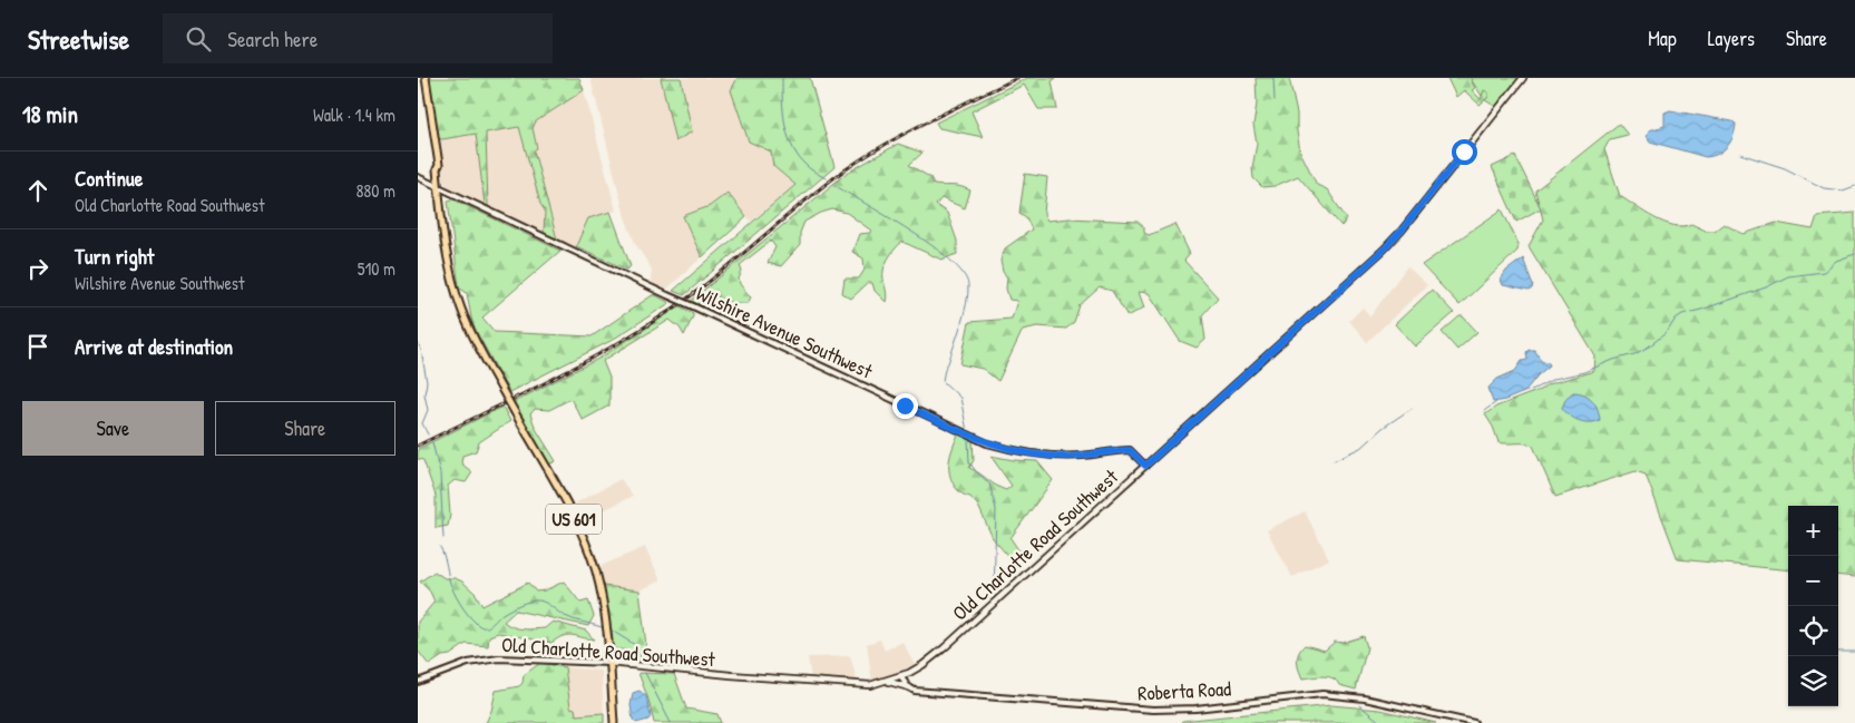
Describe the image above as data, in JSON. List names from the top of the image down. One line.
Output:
{"streets":{"highway":["US 601"],"main road":["Old Charlotte Road Southwest"],"street":["Wilshire Avenue Southwest","Roberta Road"]},"crossings":[["Wilshire Avenue Southwest","US 601"],["Wilshire Avenue Southwest","Old Charlotte Road Southwest"],["US 601","Old Charlotte Road Southwest"]],"page":{"header":"Streetwise","search":"Search here","nav":["Map","Layers","Share"],"heading":["18 min","Walk · 1.4 km"],"list":[["Continue","Old Charlotte Road Southwest","880 m"],["Turn right","Wilshire Avenue Southwest","510 m"],"Arrive at destination"],"buttons":["Save","Share"],"map_buttons":["+","−"]}}
